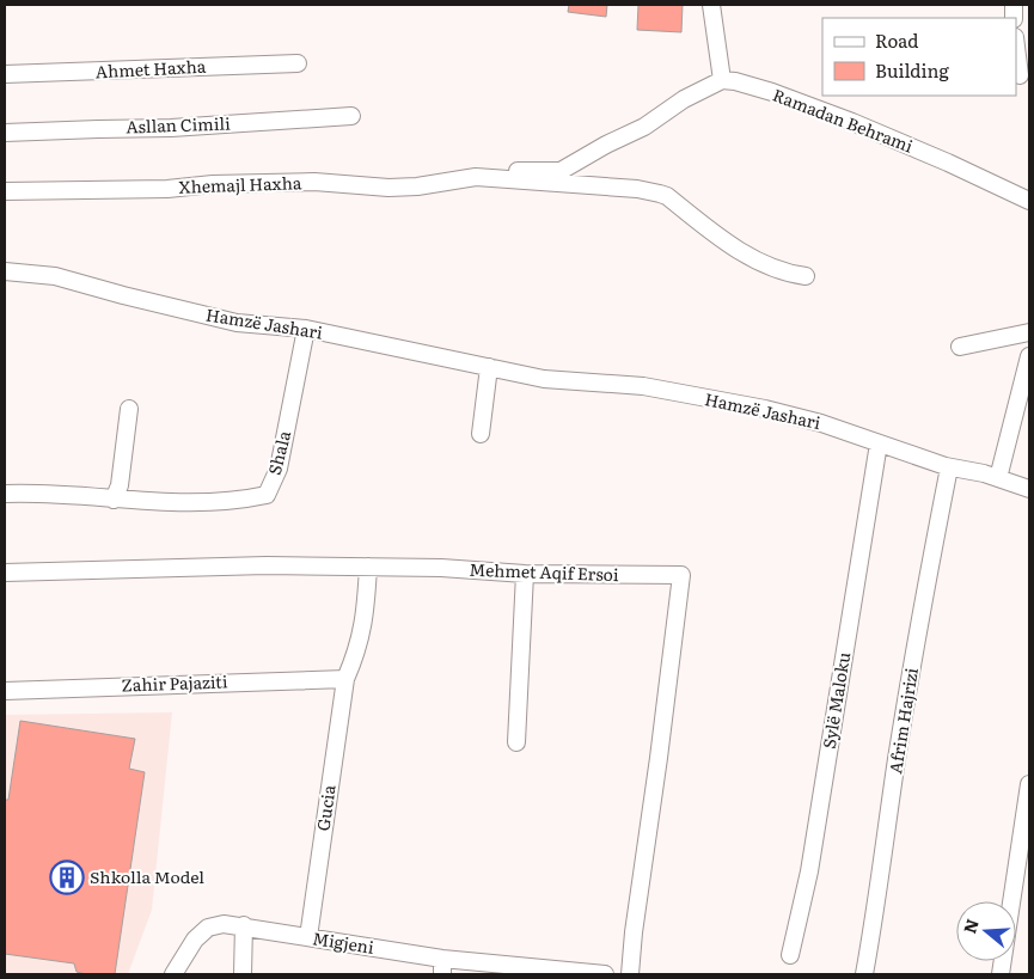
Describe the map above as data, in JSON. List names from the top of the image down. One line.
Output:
{"streets":{"street":["Ahmet Haxha","Ramadan Behrami","Asllan Cimili","Xhemajl Haxha","Hamzë Jashari","Shala","Mehmet Aqif Ersoi","Zahir Pajaziti","Sylë Maloku","Afrim Hajrizi","Gucia","Migjeni"]},"crossings":[["Ramadan Behrami","Xhemajl Haxha"],["Hamzë Jashari","Shala"],["Hamzë Jashari","Sylë Maloku"],["Hamzë Jashari","Afrim Hajrizi"],["Mehmet Aqif Ersoi","Gucia"],["Zahir Pajaziti","Gucia"],["Gucia","Migjeni"]],"places":{"building":["Shkolla Model"]},"legend":["Road","Building"],"north":"left"}
